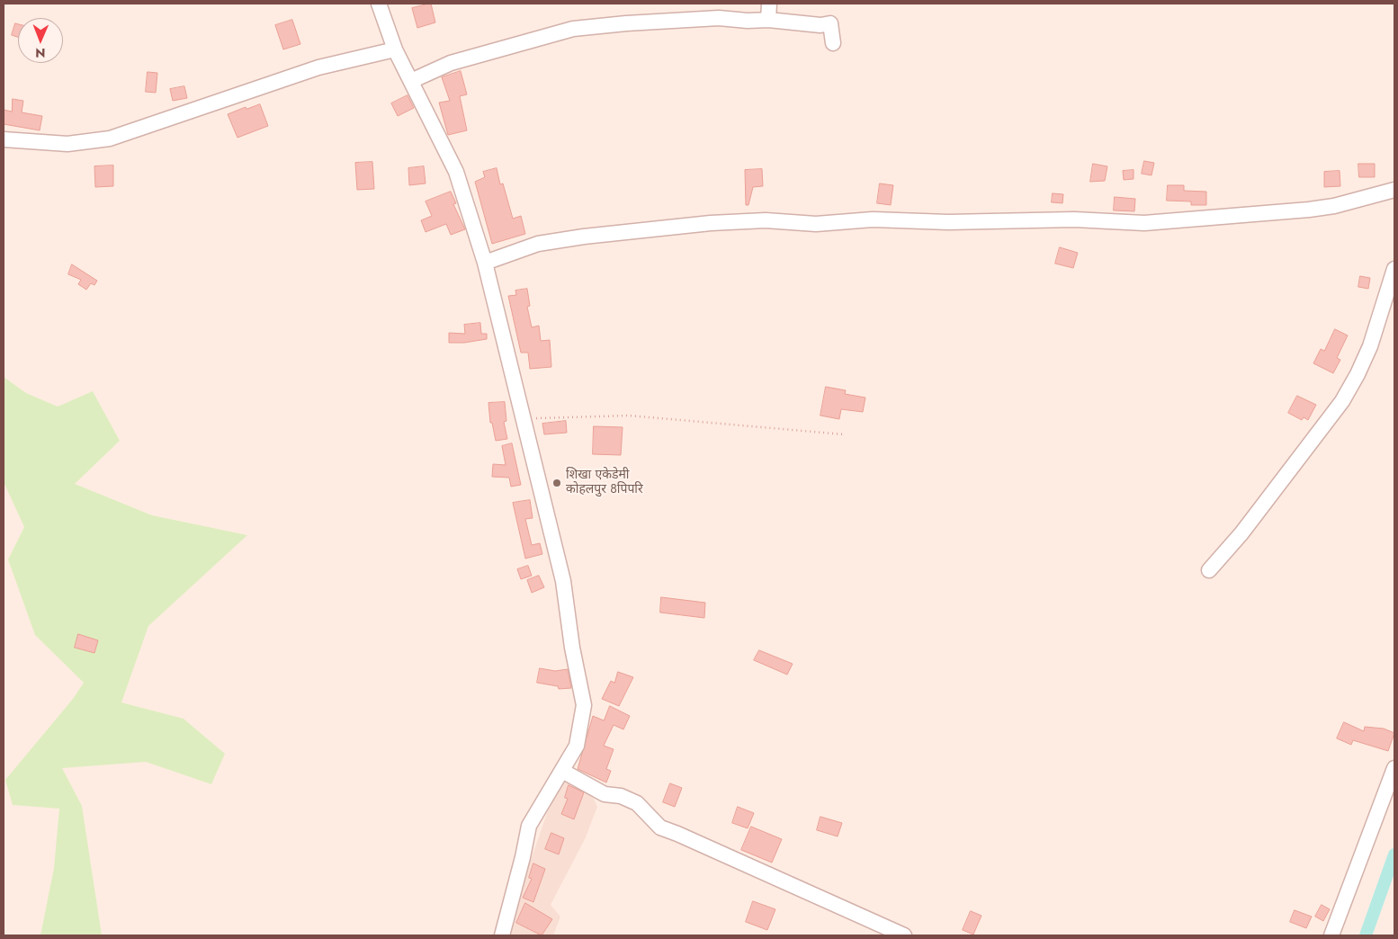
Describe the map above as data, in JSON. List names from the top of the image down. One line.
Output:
{"places":["शिखा एकेडेमी कोहलपुर 8पिपरि"],"north":"bottom"}
